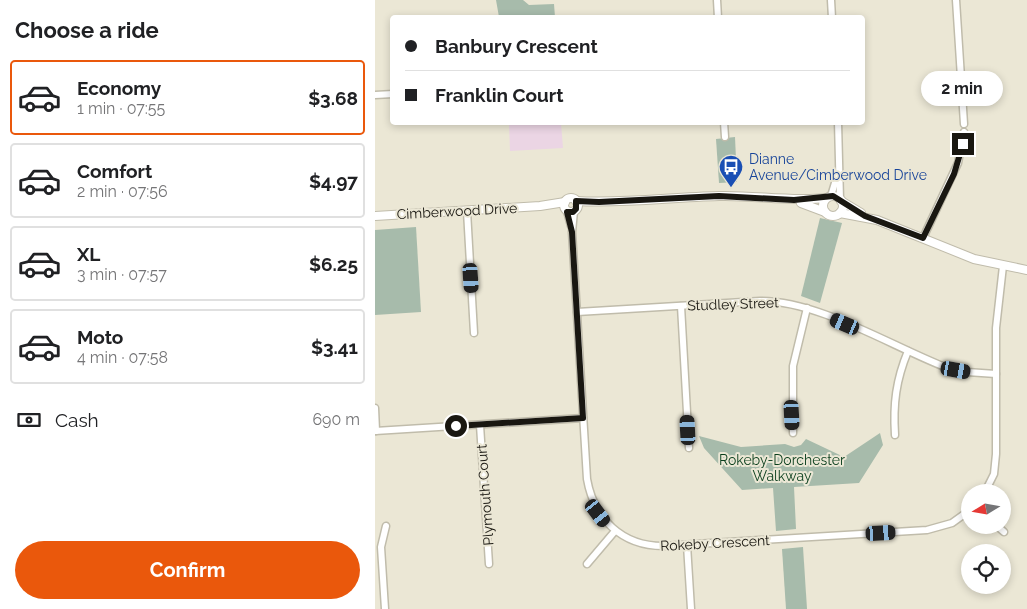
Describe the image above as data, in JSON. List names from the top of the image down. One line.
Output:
{"streets":{"street":["Cimberwood Drive","Studley Street","Plymouth Court","Rokeby Crescent"]},"crossings":[["Cimberwood Drive","Rokeby Crescent"],["Studley Street","Rokeby Crescent"]],"parks":["Rokeby-Dorchester Walkway"],"places":{"bus stop":["Dianne Avenue/Cimberwood Drive"]},"north":"left","page":{"heading":"Choose a ride","banner":["Banbury Crescent","Franklin Court"],"list":[{"name":"Economy","note":"1 min · 07:55","value":"$3.68"},{"name":"Comfort","note":"2 min · 07:56","value":"$4.97"},{"name":"XL","note":"3 min · 07:57","value":"$6.25"},{"name":"Moto","note":"4 min · 07:58","value":"$3.41"}],"bubble":"2 min","pay":["Cash","690 m"],"buttons":"Confirm"}}
